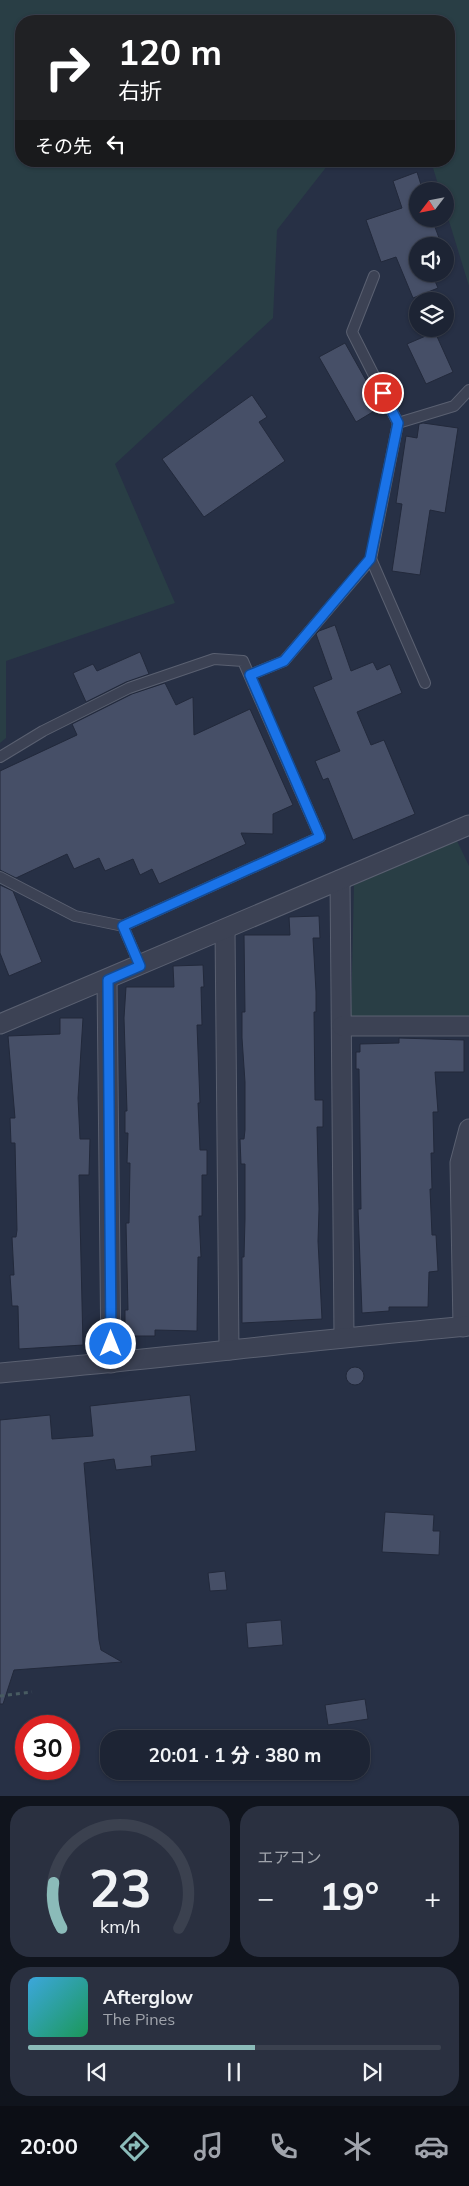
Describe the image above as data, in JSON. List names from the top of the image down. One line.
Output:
{"north":"bottom left","page":{"turn":["120 m","右折"],"then":"その先","limit":"30","trip":"20:01 · 1 分 · 380 m","tile":"エアコン","heat":["−","19°","+"],"song":["Afterglow","The Pines"],"tabs":"20:00","gauge":["23","km/h"]}}
